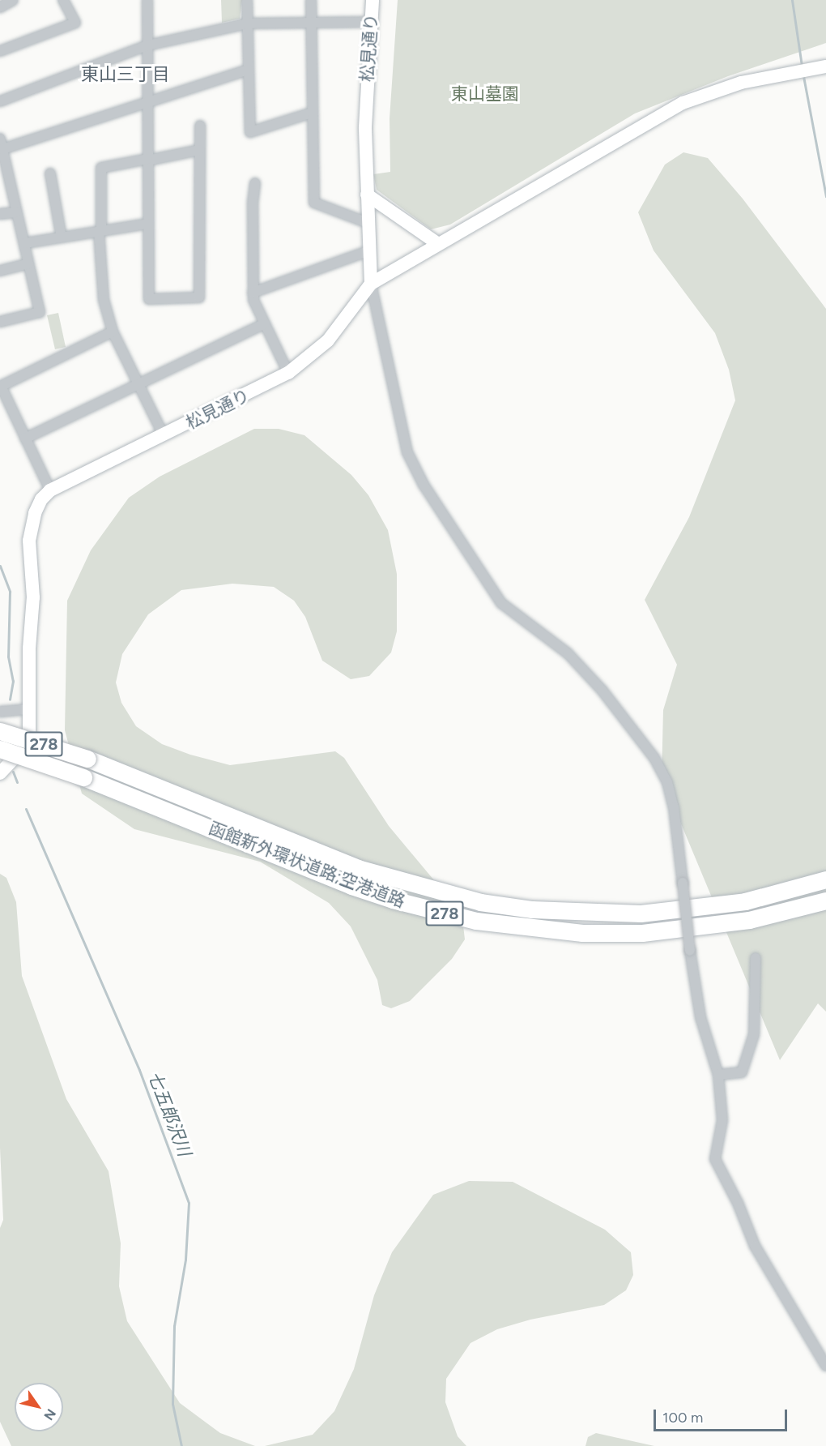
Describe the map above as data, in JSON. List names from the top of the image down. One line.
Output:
{"streets":{"highway":["278","函館新外環状道路;空港道路"],"street":["松見通り"]},"districts":["東山三丁目"],"water":["七五郎沢川"],"parks":["東山墓園"],"scale_bar":"100 m","north":"bottom right"}
